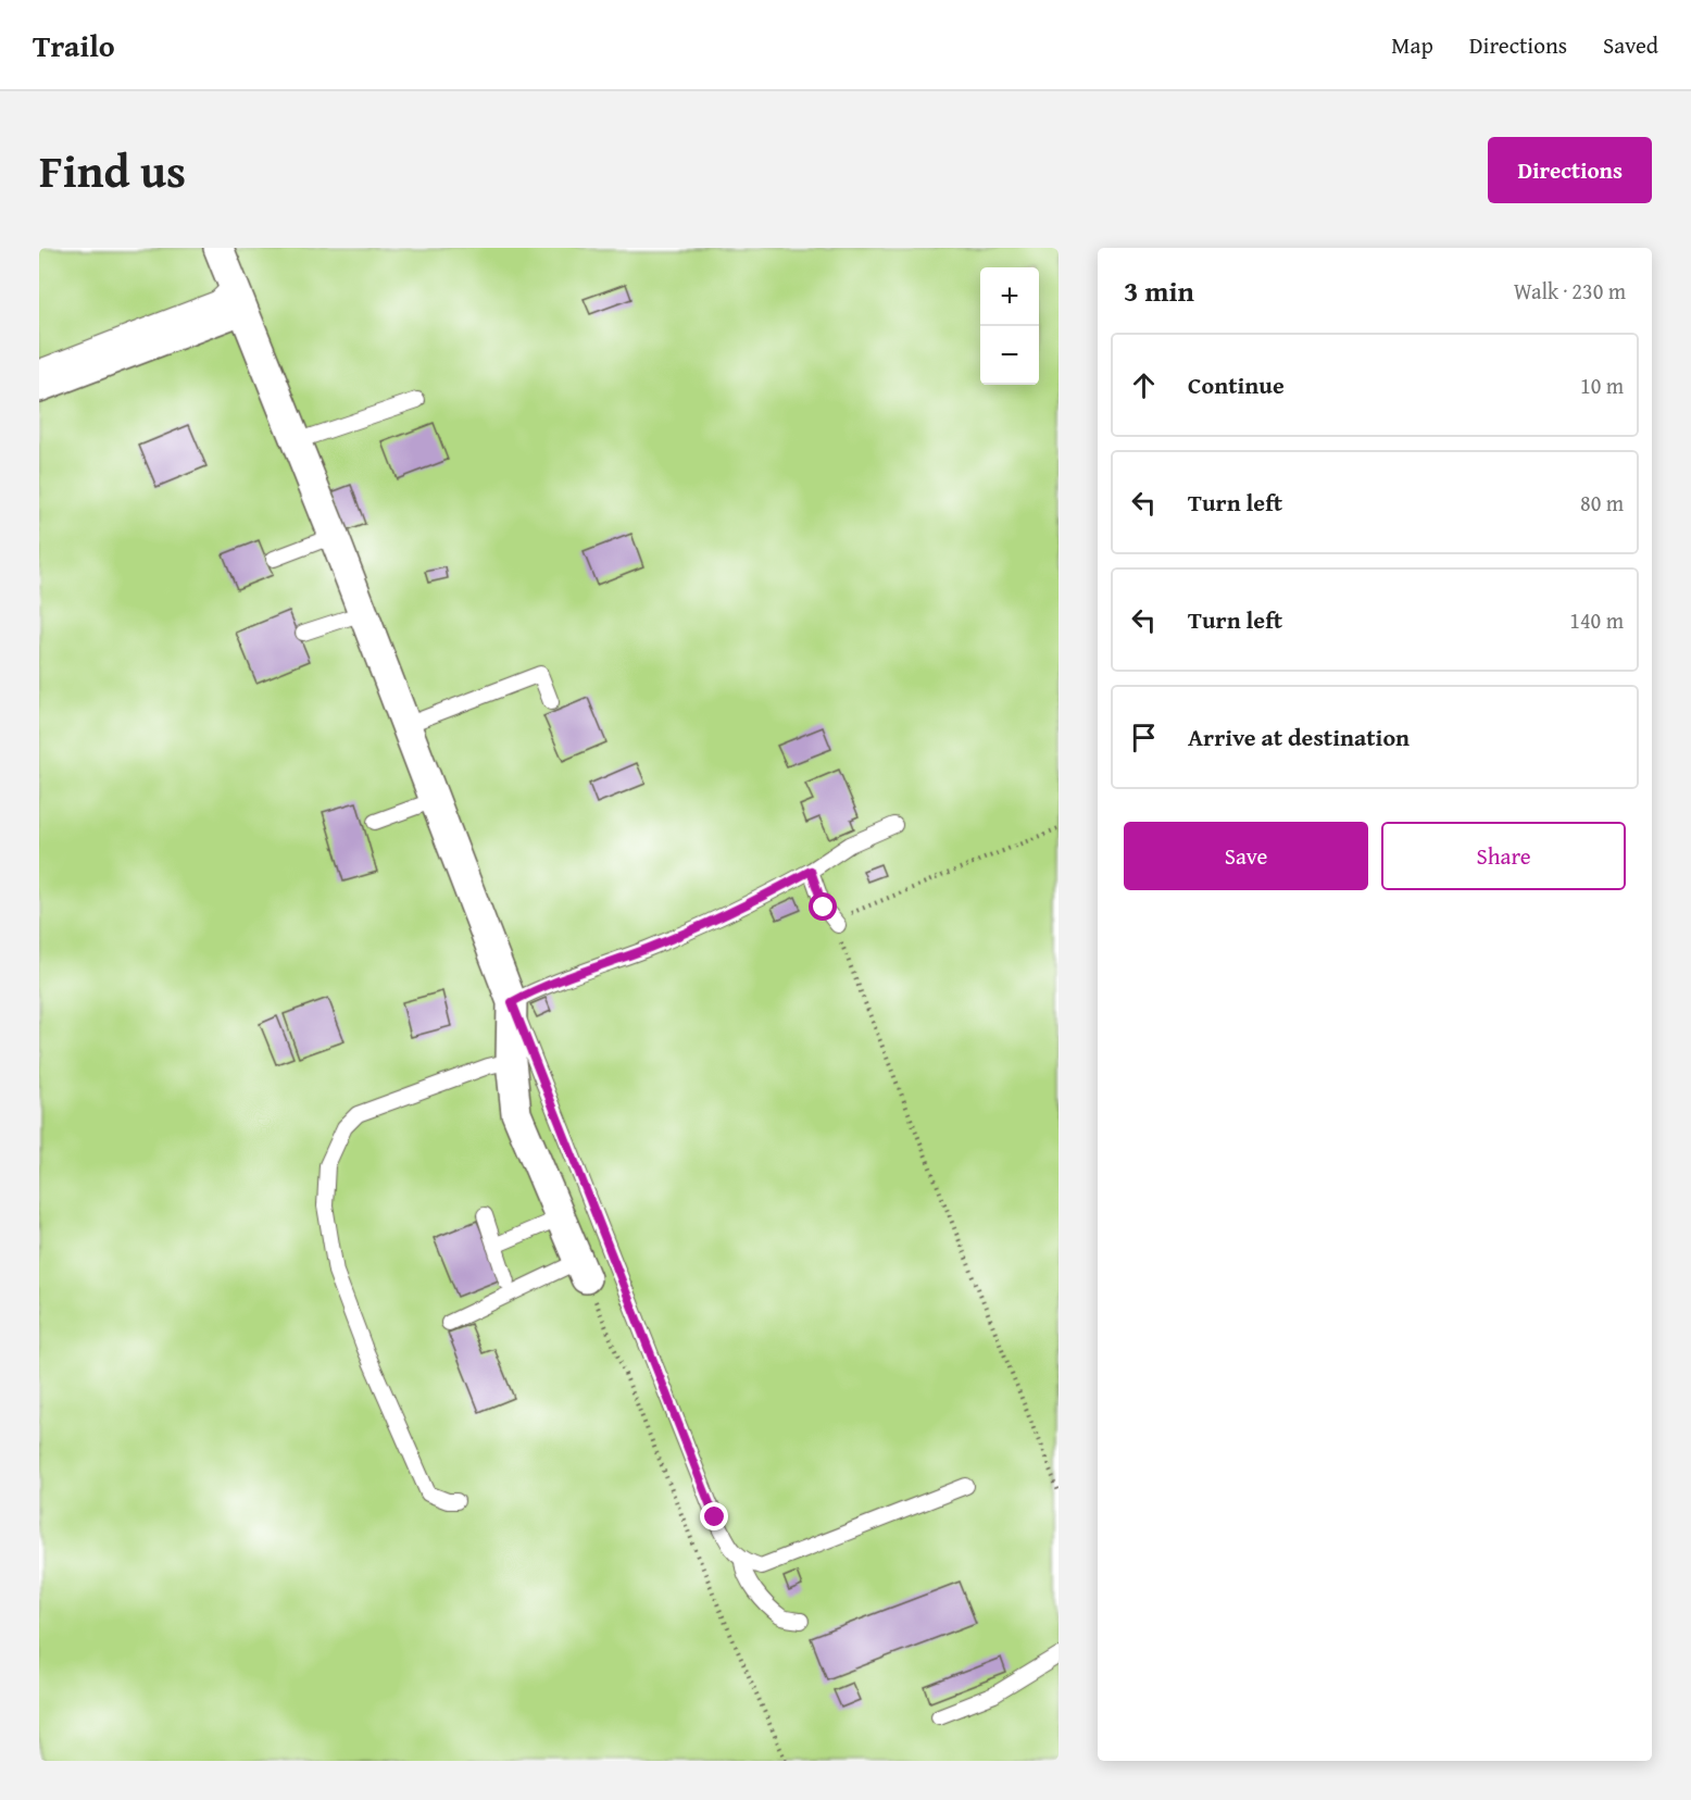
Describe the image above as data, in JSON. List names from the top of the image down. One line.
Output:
{"page":{"header":"Trailo","nav":["Map","Directions","Saved"],"title":"Find us","buttons":["Directions",["Save","Share"]],"heading":["3 min","Walk · 230 m"],"map_buttons":["+","−"],"list":[["Continue","10 m"],["Turn left","80 m"],["Turn left","140 m"],"Arrive at destination"]}}
